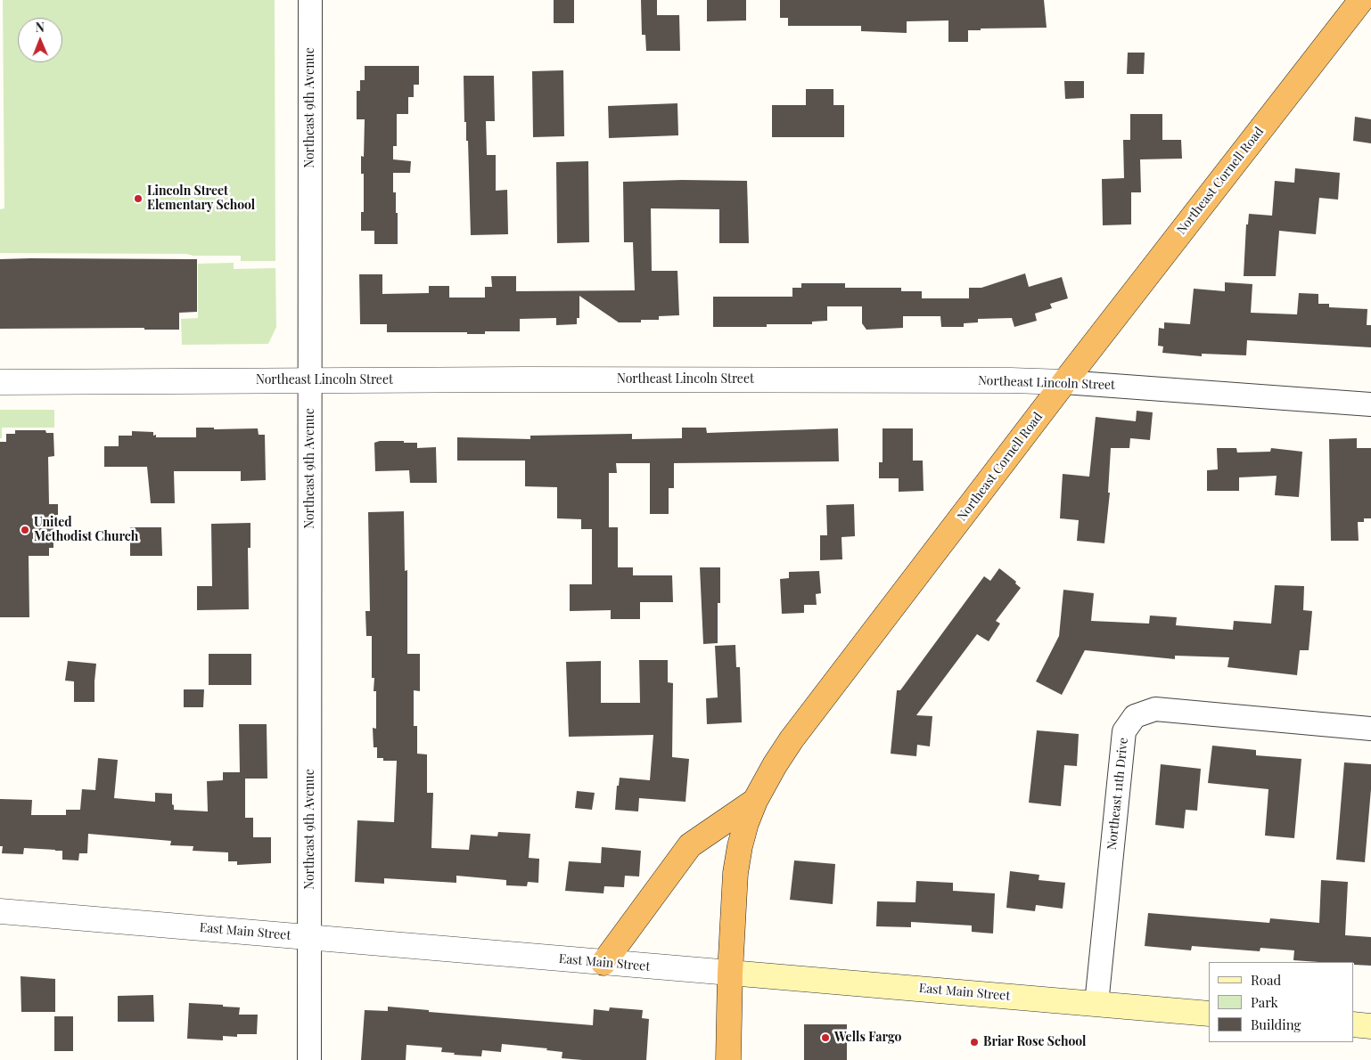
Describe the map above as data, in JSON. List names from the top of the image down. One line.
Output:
{"streets":{"highway":["Northeast Cornell Road"],"main road":["East Main Street"],"street":["Northeast 9th Avenue","Northeast Lincoln Street","Northeast 11th Drive"]},"crossings":[["Northeast 9th Avenue","Northeast Lincoln Street"],["Northeast 9th Avenue","East Main Street"],["Northeast Cornell Road","Northeast Lincoln Street"],["Northeast Cornell Road","East Main Street"],["Northeast 11th Drive","East Main Street"]],"places":["Lincoln Street Elementary School","United Methodist Church","Wells Fargo","Briar Rose School"],"legend":["Road","Park","Building"],"north":"top"}
